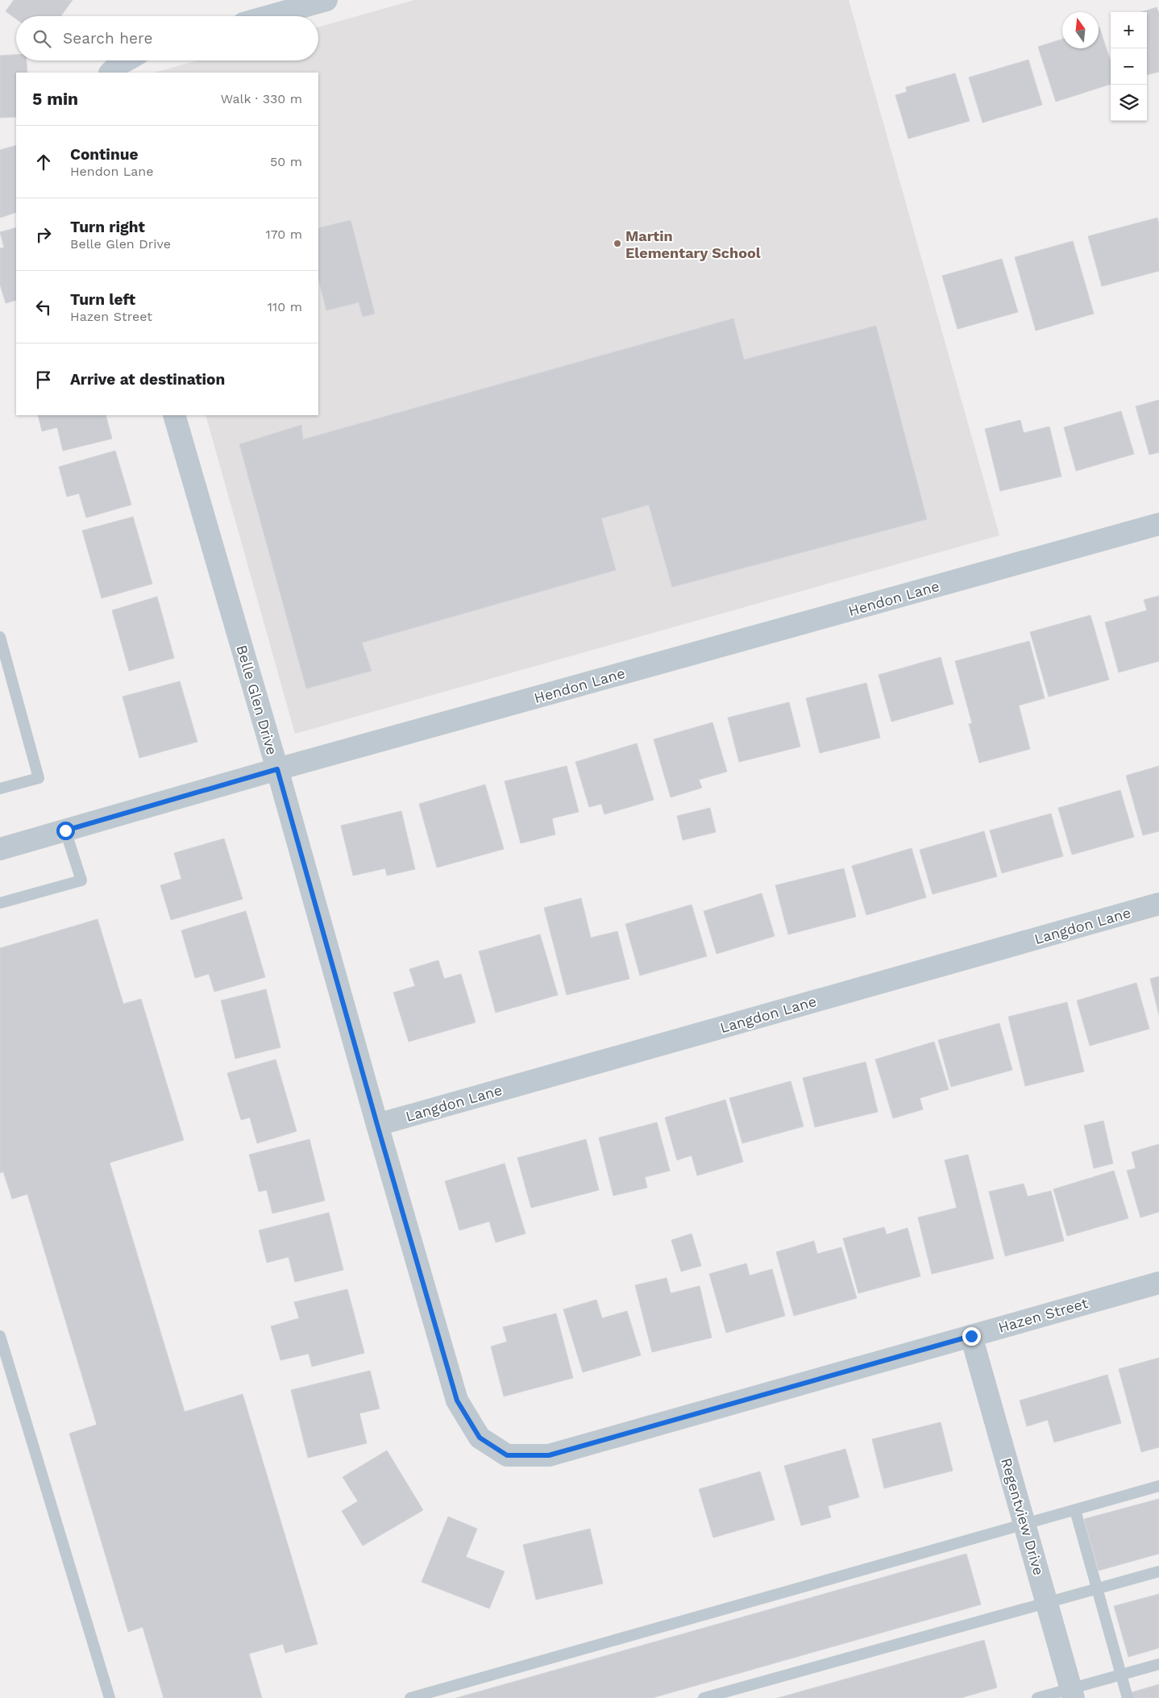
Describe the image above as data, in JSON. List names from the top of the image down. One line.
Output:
{"streets":{"street":["Hendon Lane","Belle Glen Drive","Langdon Lane","Hazen Street","Regentview Drive"]},"crossings":[["Hendon Lane","Belle Glen Drive"],["Belle Glen Drive","Langdon Lane"],["Belle Glen Drive","Hazen Street"],["Hazen Street","Regentview Drive"]],"places":["Martin Elementary School"],"north":"top","page":{"map_buttons":["+","−"],"search":"Search here","heading":["5 min","Walk · 330 m"],"list":[["Continue","Hendon Lane","50 m"],["Turn right","Belle Glen Drive","170 m"],["Turn left","Hazen Street","110 m"],"Arrive at destination"]}}
